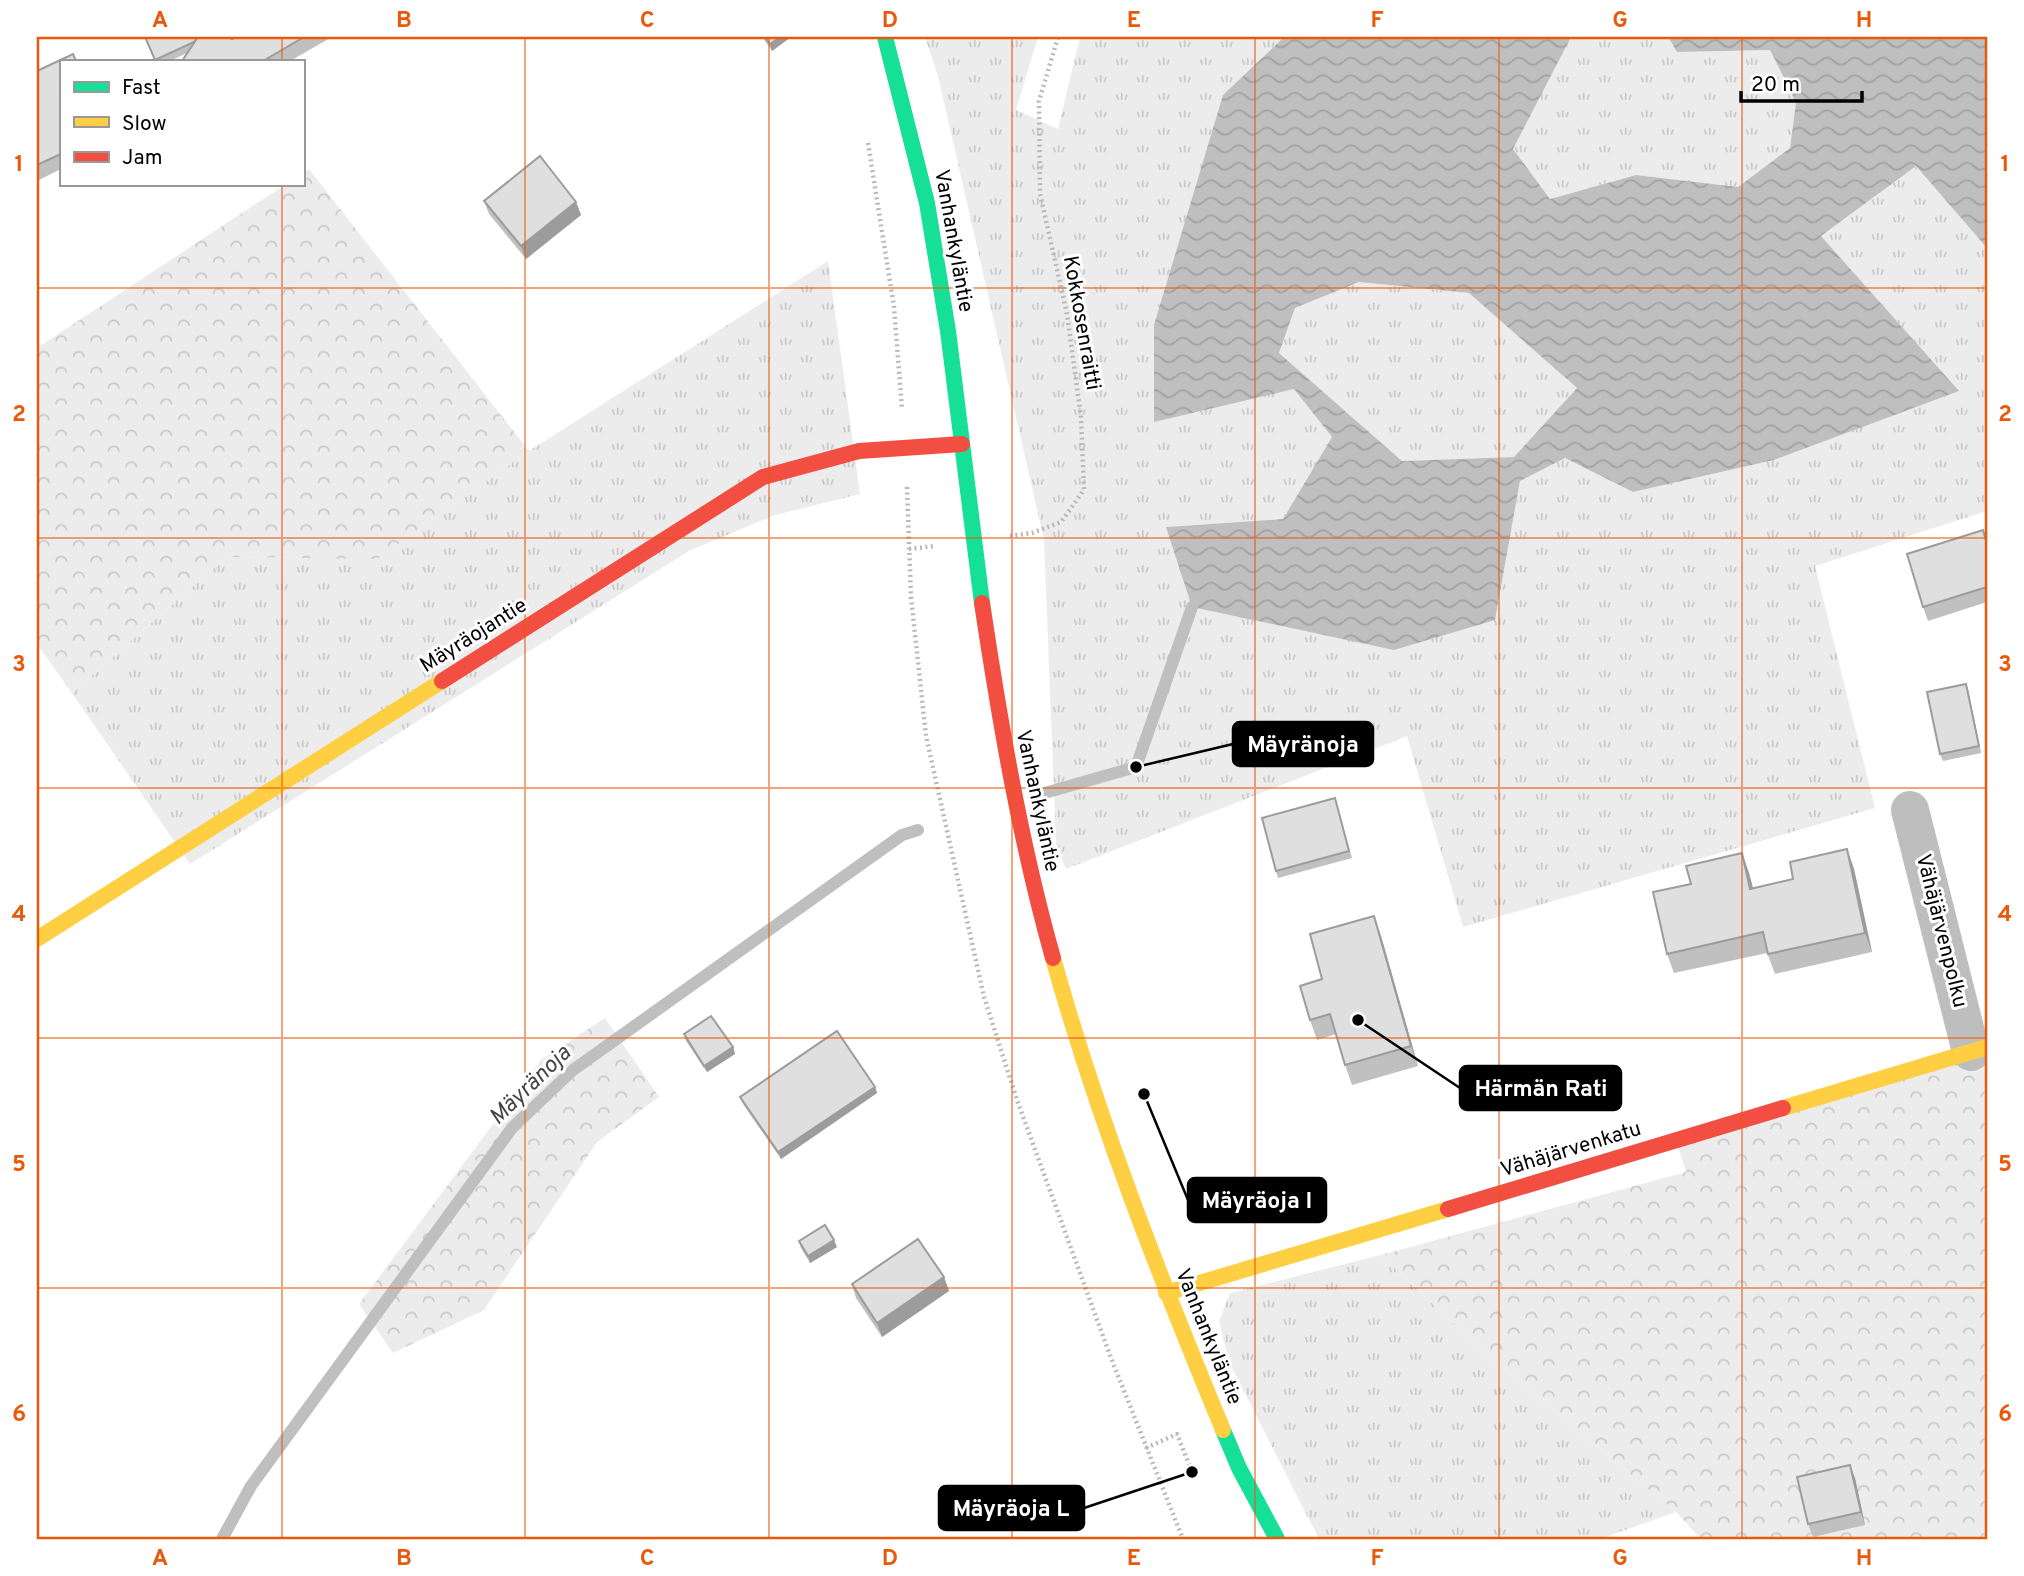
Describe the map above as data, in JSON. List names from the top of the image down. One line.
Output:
{"streets":{"street":["Vanhankyläntie","Mäyräojantie","Vähäjärvenpolku","Vähäjärvenkatu"],"path":["Kokkosenraitti"]},"crossings":[["Vanhankyläntie","Kokkosenraitti"],["Vanhankyläntie","Mäyräojantie"],["Vanhankyläntie","Vähäjärvenkatu"],["Vähäjärvenpolku","Vähäjärvenkatu"]],"water":["Mäyränoja"],"places":["Mäyränoja","Härmän Rati","Mäyräoja I","Mäyräoja L"],"legend":["Fast","Slow","Jam"],"scale_bar":"20 m","grid":{"columns":["A","B","C","D","E","F","G","H"],"rows":["1","2","3","4","5","6"]}}
